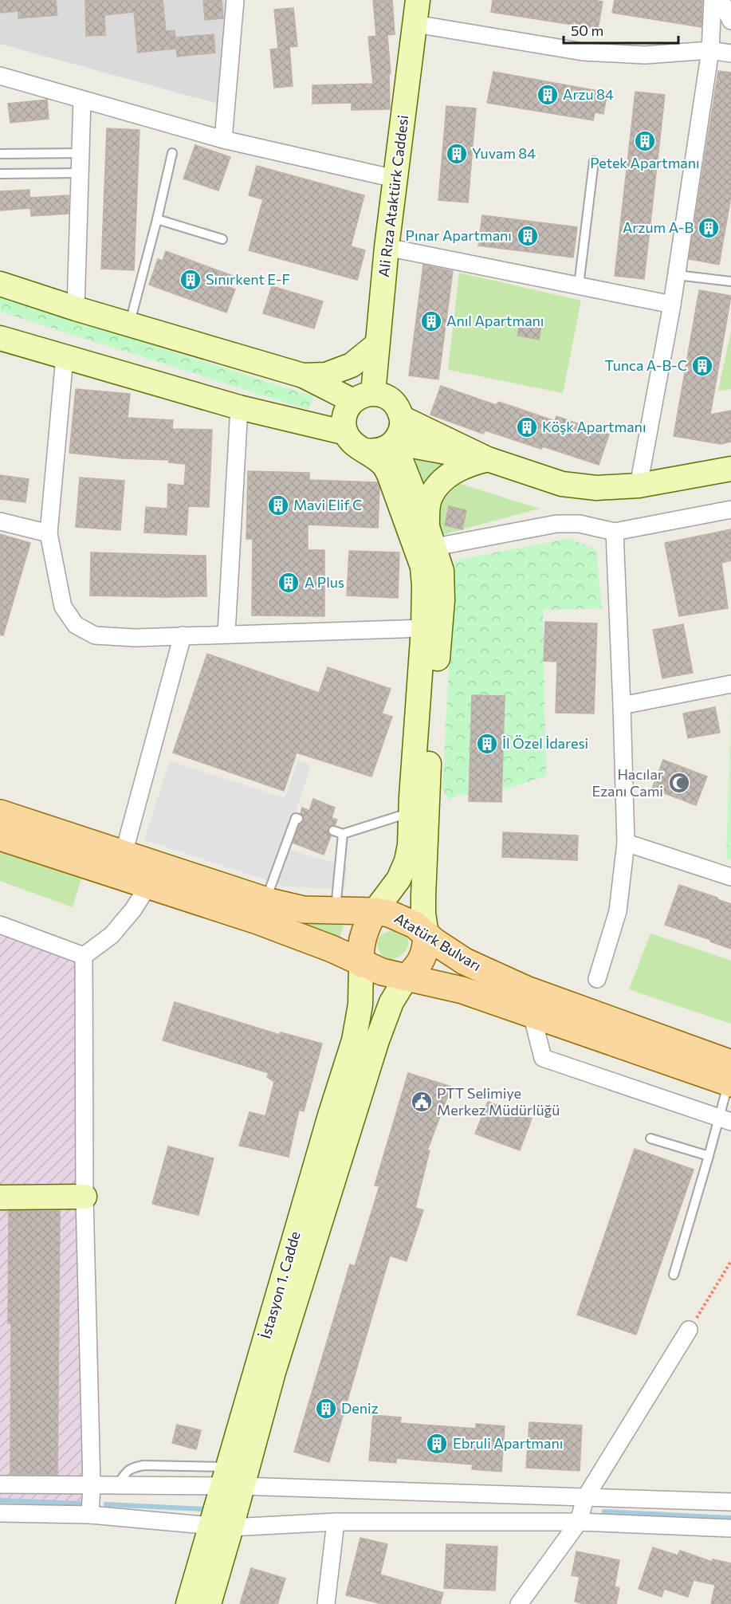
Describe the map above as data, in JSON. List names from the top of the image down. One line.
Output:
{"streets":{"main road":["Ali Rıza Ataktürk Caddesi","Atatürk Bulvarı","İstasyon 1. Cadde"]},"crossings":[["Atatürk Bulvarı","İstasyon 1. Cadde"]],"places":{"building":["Arzu 84","Petek Apartmanı","Yuvam 84","Arzum A-B","Pınar Apartmanı","Sınırkent E-F","Anıl Apartmanı","Tunca A-B-C","Köşk Apartmanı","Mavi Elif C","A Plus","İl Özel İdaresi","Deniz","Ebruli Apartmanı"],"mosque":["Hacılar Ezanı Cami"],"public building":["PTT Selimiye Merkez Müdürlüğü"]},"scale_bar":"50 m"}
